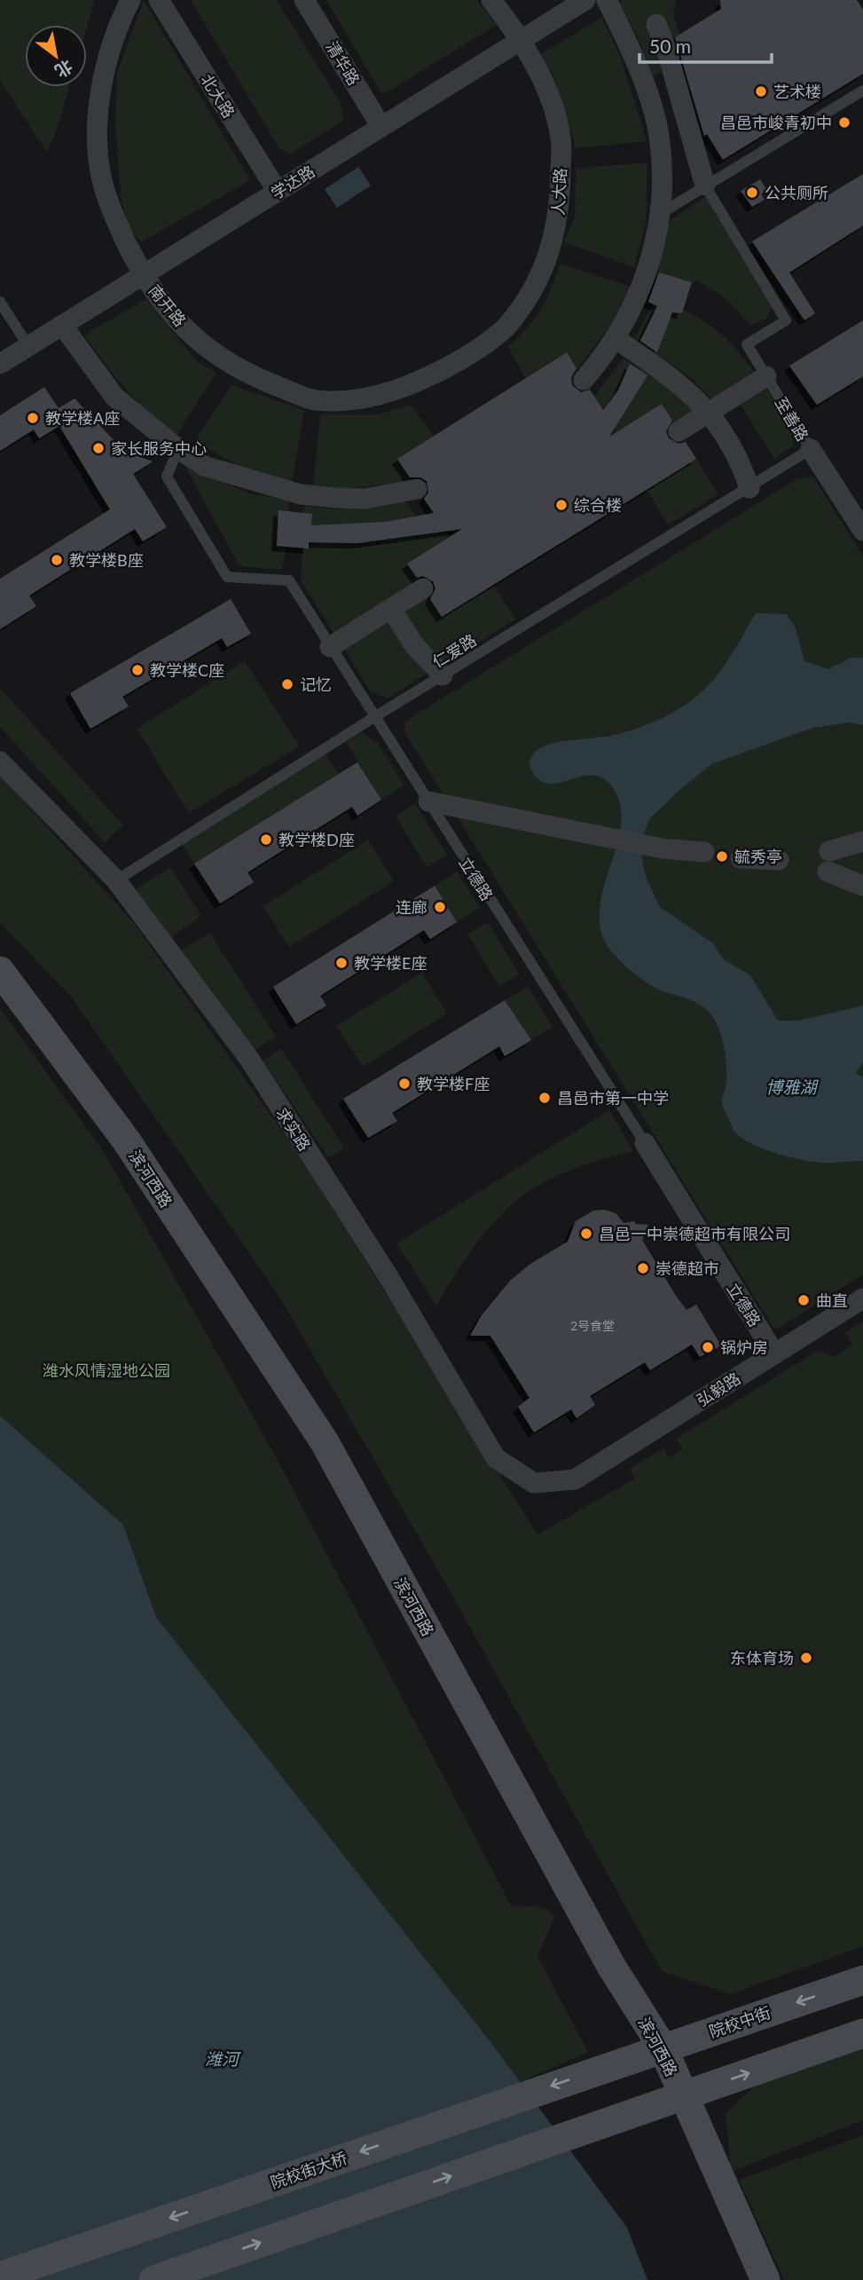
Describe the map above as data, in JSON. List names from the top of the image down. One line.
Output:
{"streets":{"main road":["滨河西路","院校中街","院校街大桥"],"street":["清华路","北大路","学达路","人大路","南开路","至善路","立德路","求实路","弘毅路"],"lane":["仁爱路"]},"crossings":[["清华路","学达路"],["北大路","学达路"],["学达路","人大路"],["学达路","南开路"],["人大路","南开路"],["至善路","仁爱路"],["仁爱路","立德路"],["仁爱路","求实路"],["立德路","弘毅路"],["求实路","弘毅路"],["滨河西路","院校中街"],["院校中街","院校街大桥"]],"water":["博雅湖","潍河"],"parks":["潍水风情湿地公园"],"places":["艺术楼","昌邑市峻青初中","公共厕所","教学楼A座","家长服务中心","综合楼","教学楼B座","教学楼C座","记忆","教学楼D座","毓秀亭","连廊","教学楼E座","教学楼F座","昌邑市第一中学","昌邑一中崇德超市有限公司","崇德超市","曲直","锅炉房","东体育场"],"house_numbers":["2号食堂"],"scale_bar":"50 m","north":"bottom right"}
